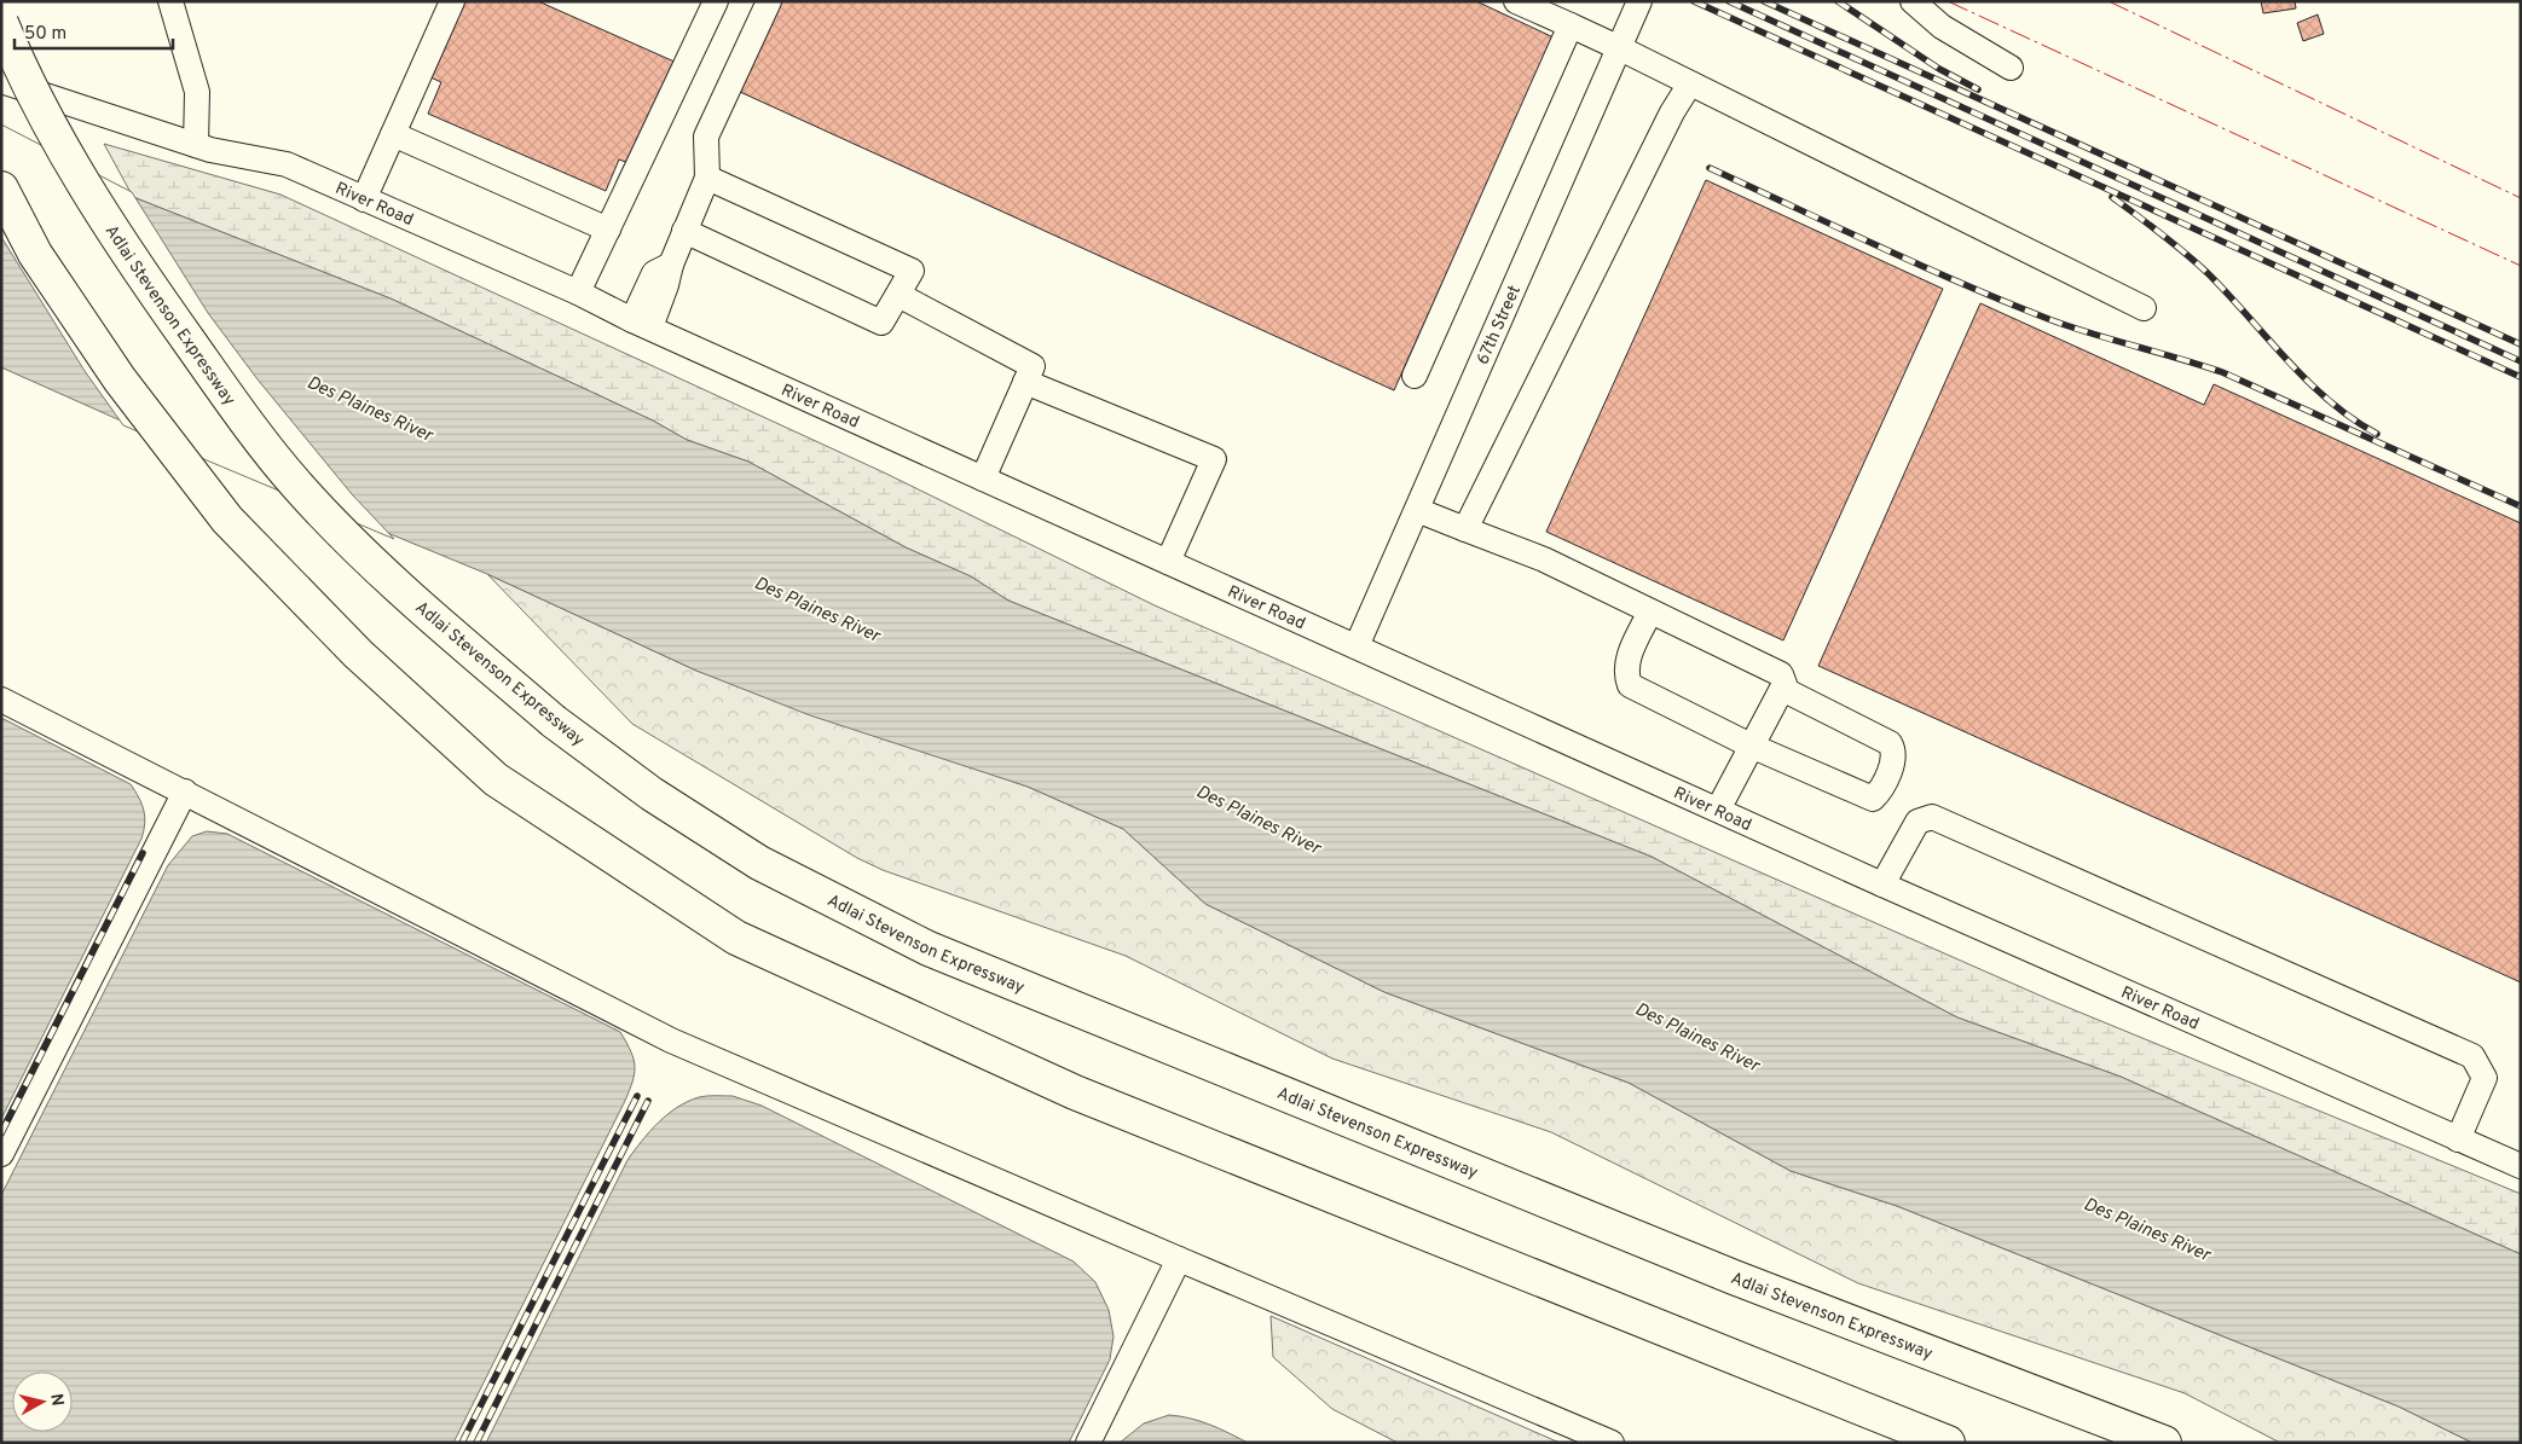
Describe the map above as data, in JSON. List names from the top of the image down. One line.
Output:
{"streets":{"highway":["Adlai Stevenson Expressway"],"street":["River Road","67th Street"]},"crossings":[["River Road","67th Street"]],"water":["Des Plaines River"],"scale_bar":"50 m","north":"right"}
